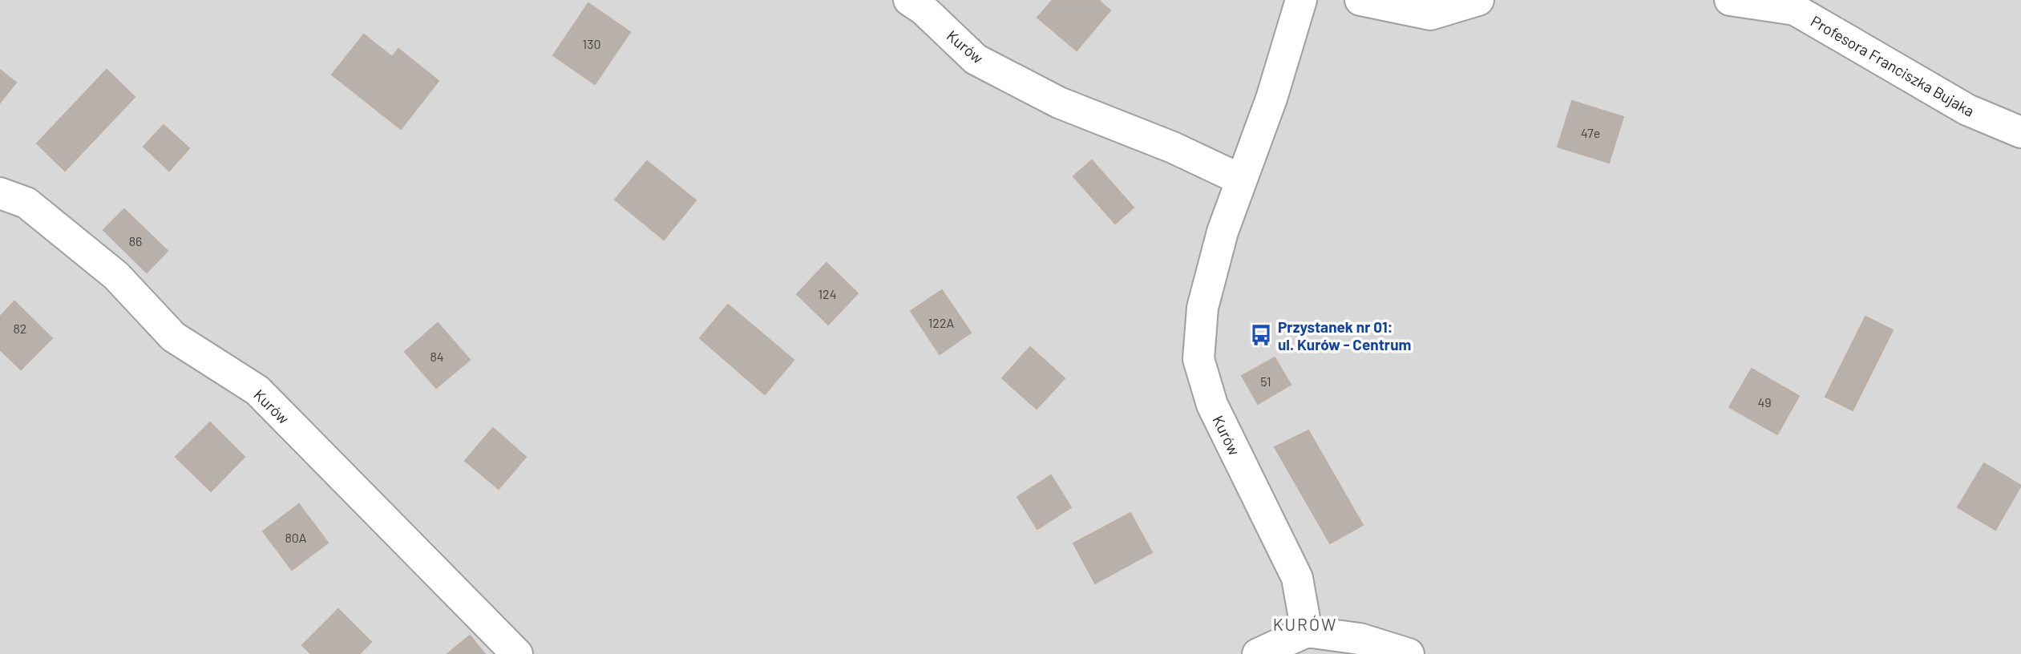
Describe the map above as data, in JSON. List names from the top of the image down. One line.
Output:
{"streets":{"street":["Kurów","Profesora Franciszka Bujaka"]},"districts":["KURÓW"],"places":{"bus stop":["Przystanek nr 01: ul. Kurów - Centrum"]},"house_numbers":["130","47e","86","124","122A","82","84","51","49","80A"]}
